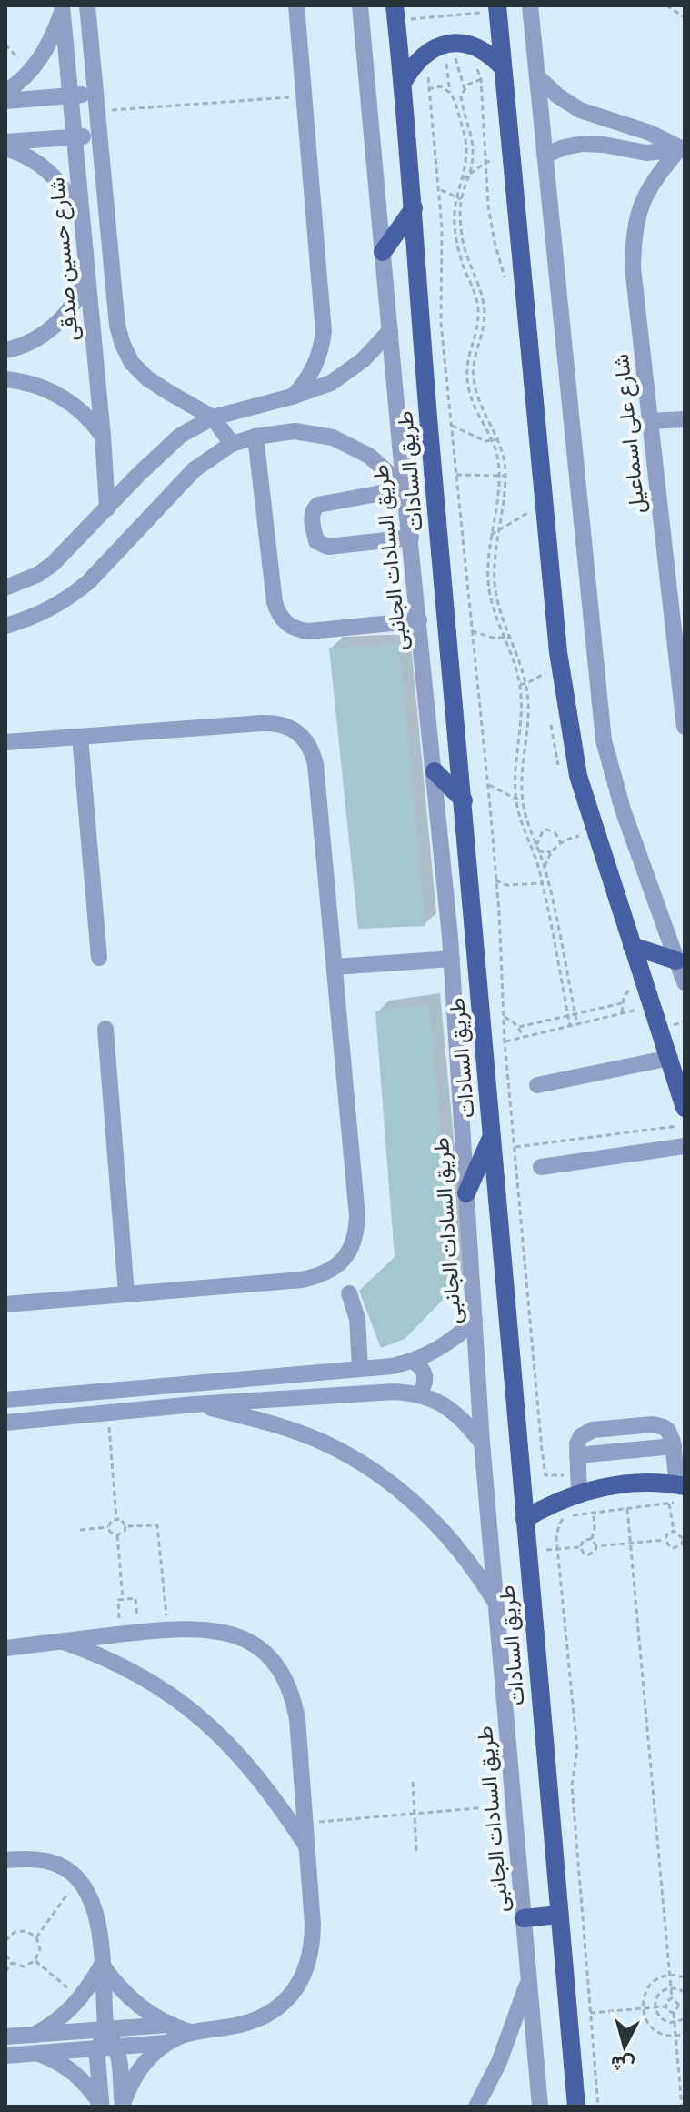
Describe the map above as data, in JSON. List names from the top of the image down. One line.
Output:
{"streets":{"main road":["طريق السادات"],"street":["شارع حسين صدقى","شارع على اسماعيل","طريق السادات الجانبى"]},"north":"bottom"}
